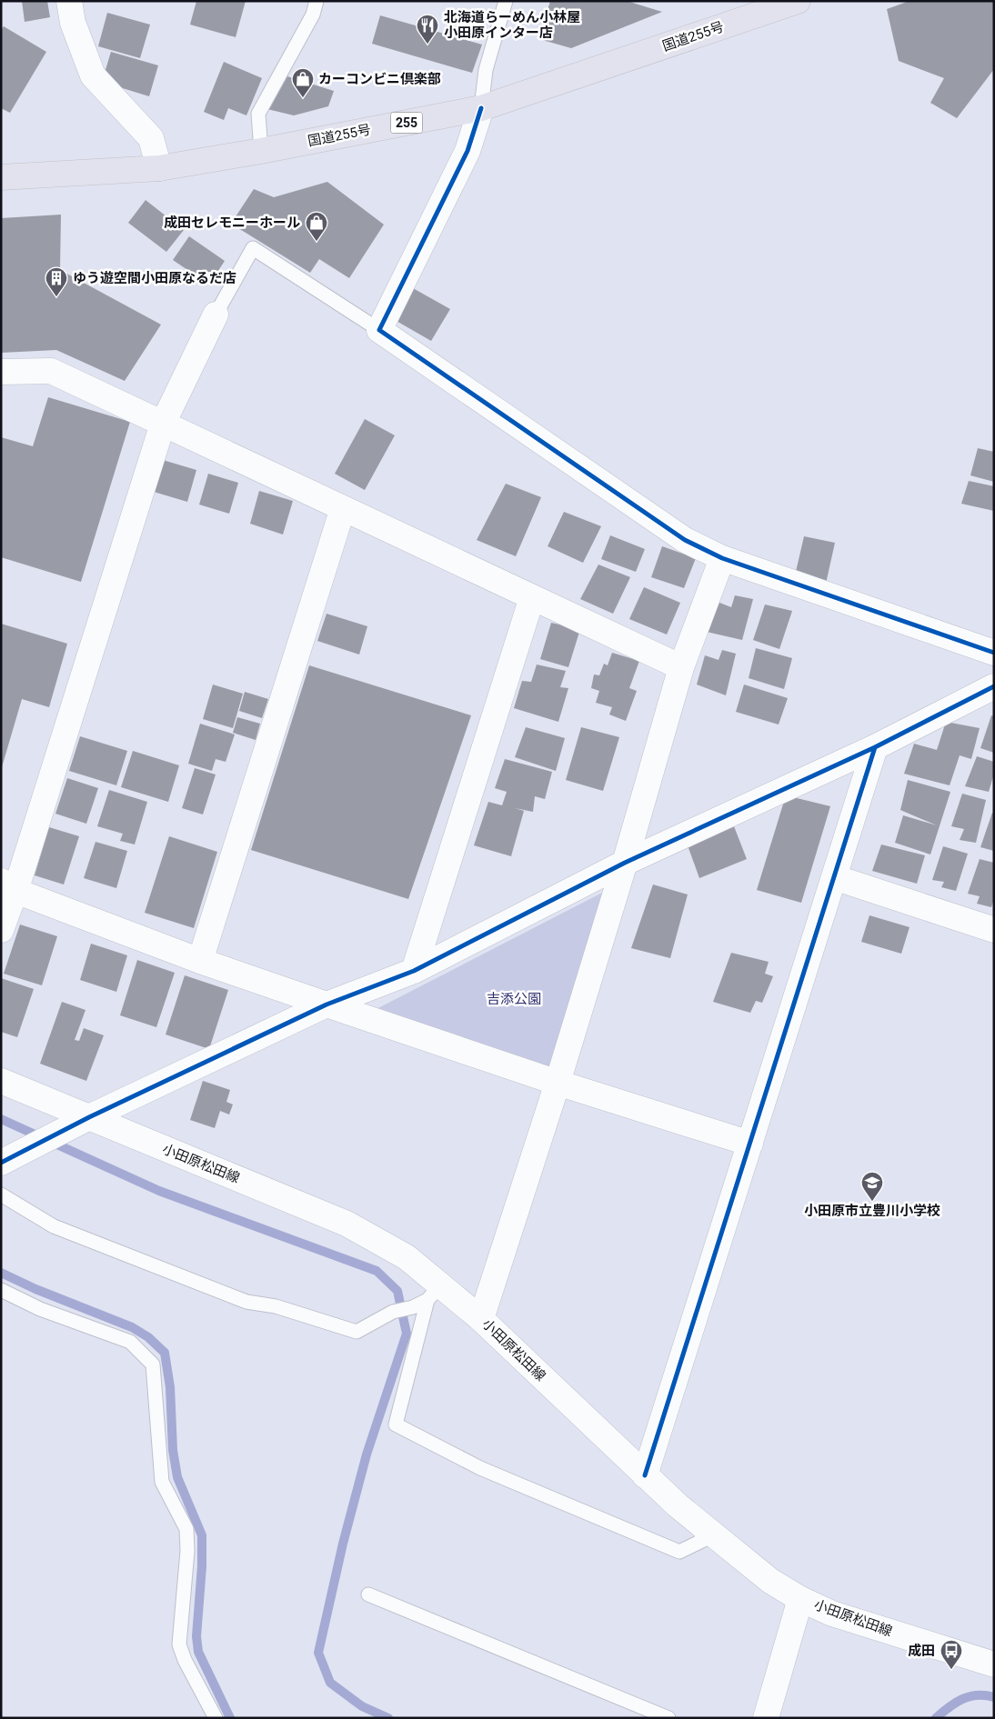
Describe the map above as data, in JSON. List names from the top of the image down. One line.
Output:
{"streets":{"highway":["国道255号","255"],"street":["小田原松田線"]},"parks":["吉添公園"],"places":{"restaurant":["北海道らーめん小林屋 小田原インター店"],"shop":["カーコンビニ倶楽部","成田セレモニーホール"],"building":["ゆう遊空間小田原なるだ店"],"school or university":["小田原市立豊川小学校"],"bus stop":["成田"]}}
